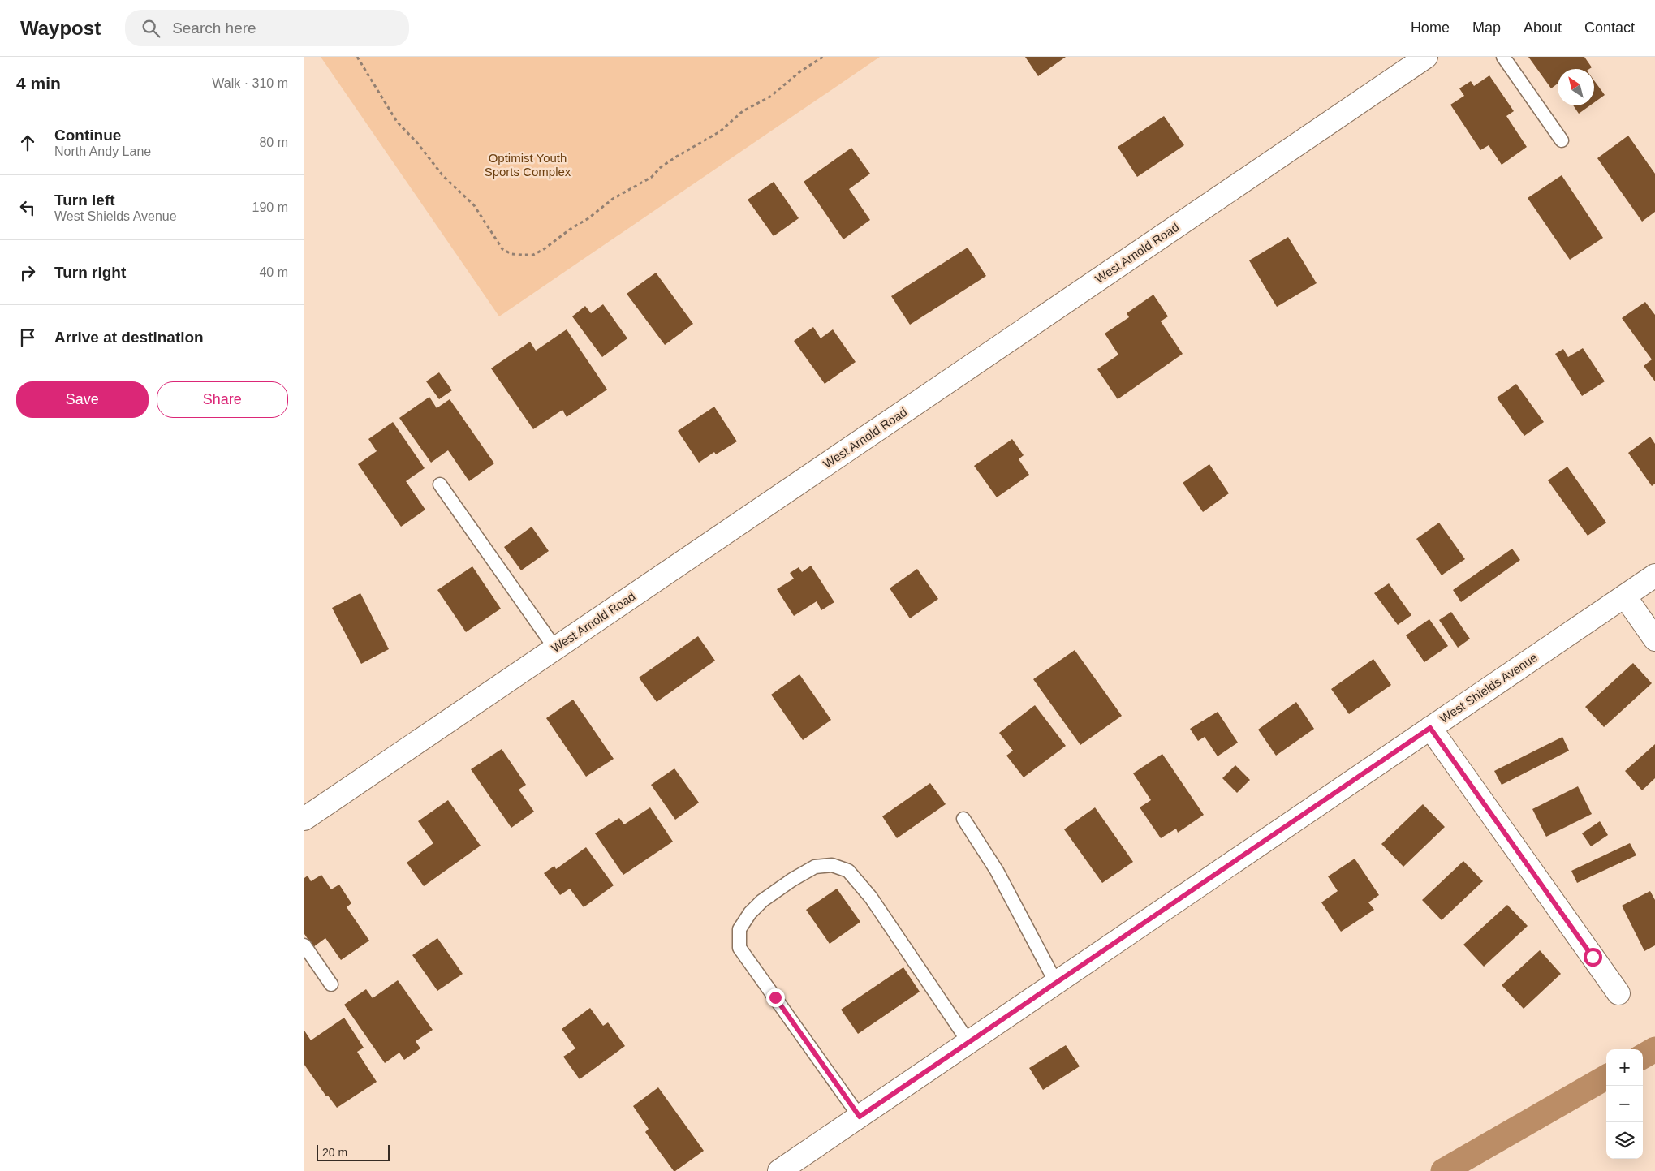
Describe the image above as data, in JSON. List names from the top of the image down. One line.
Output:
{"streets":{"street":["West Arnold Road","West Shields Avenue"]},"parks":["Optimist Youth Sports Complex"],"scale_bar":"20 m","north":"top left","page":{"header":"Waypost","search":"Search here","nav":["Home","Map","About","Contact"],"heading":["4 min","Walk · 310 m"],"list":[["Continue","North Andy Lane","80 m"],["Turn left","West Shields Avenue","190 m"],["Turn right","40 m"],"Arrive at destination"],"buttons":["Save","Share"],"map_buttons":["+","−"],"scale":"20 m"}}
